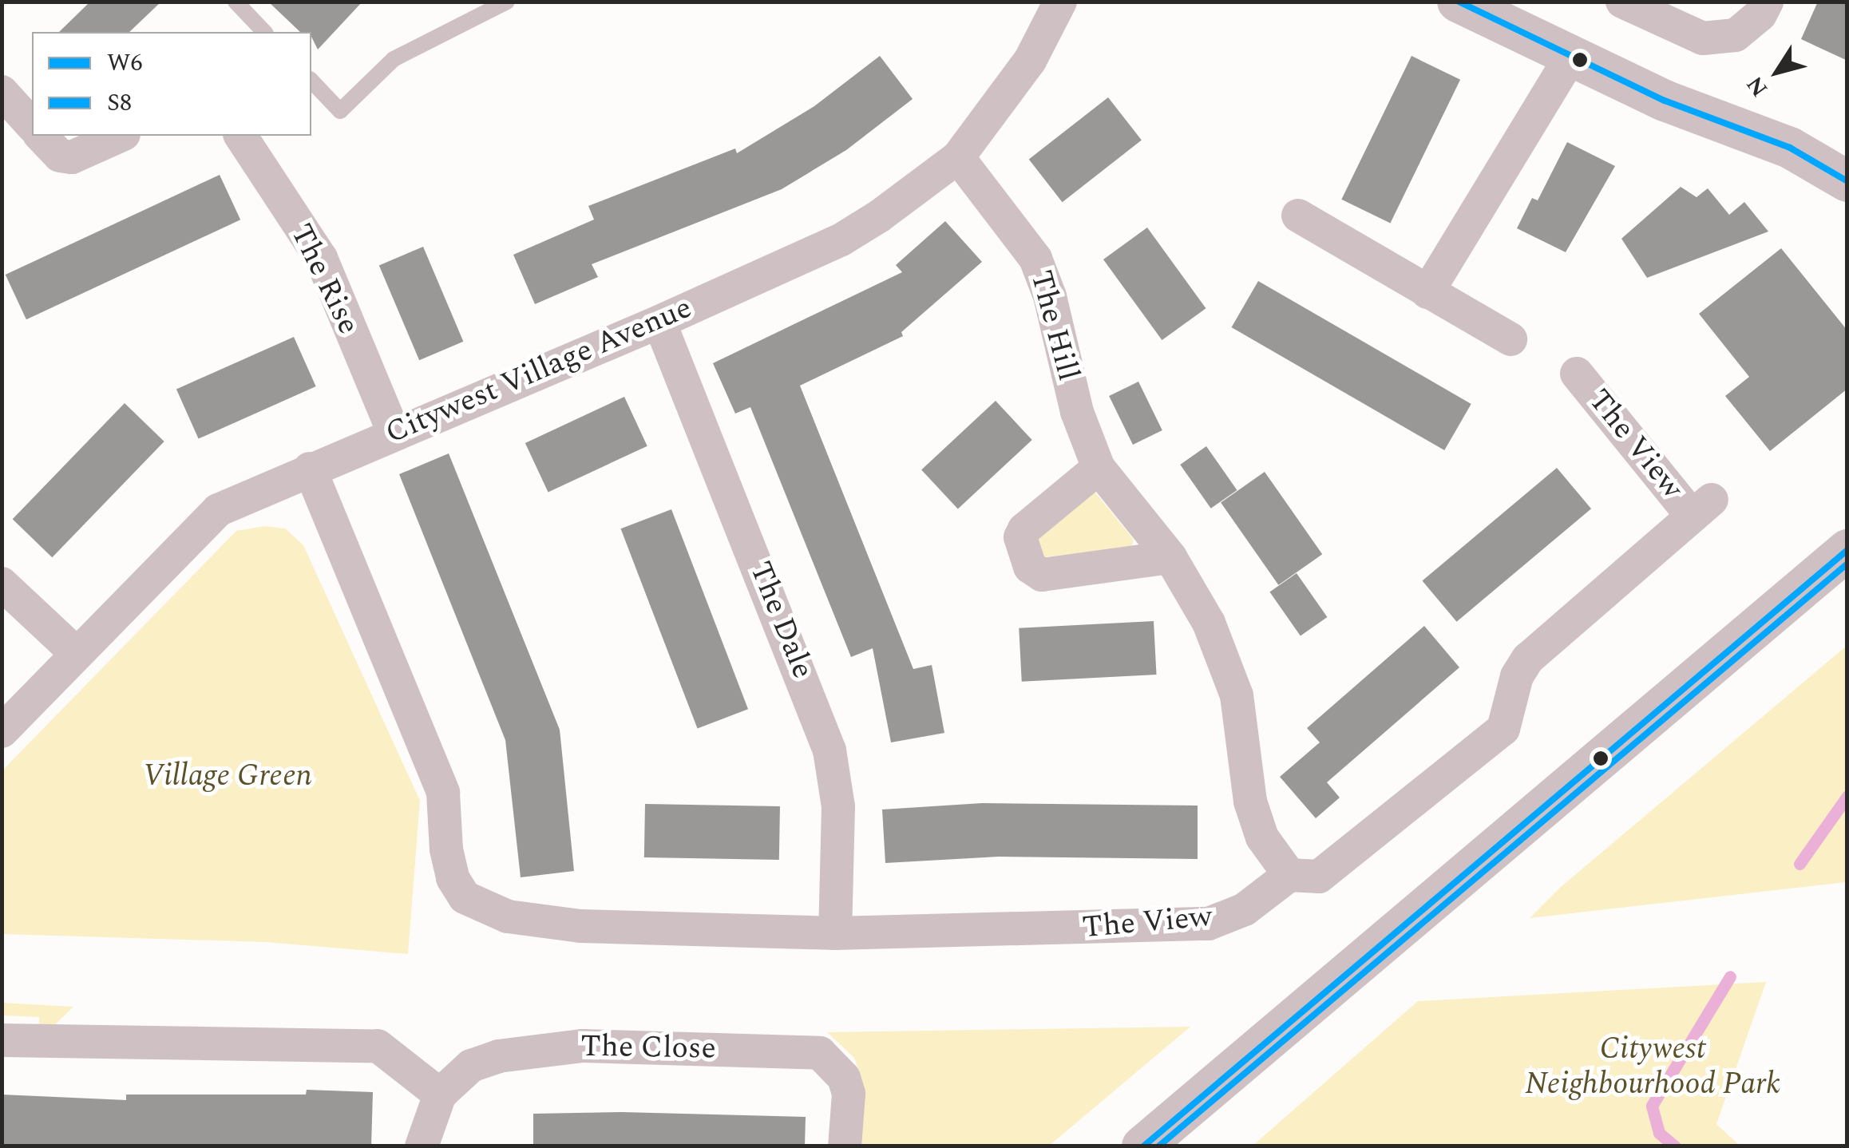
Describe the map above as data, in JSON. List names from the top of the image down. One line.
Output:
{"streets":{"street":["The Rise","The Hill","Citywest Village Avenue","The View","The Dale","The Close"]},"crossings":[["The Rise","Citywest Village Avenue"],["The Hill","Citywest Village Avenue"],["The Hill","The View"],["Citywest Village Avenue","The View"],["Citywest Village Avenue","The Dale"],["The View","The Dale"]],"parks":["Village Green","Citywest Neighbourhood Park"],"lines":["transit line W6","transit line S8"],"legend":["W6","S8"],"north":"bottom left"}
